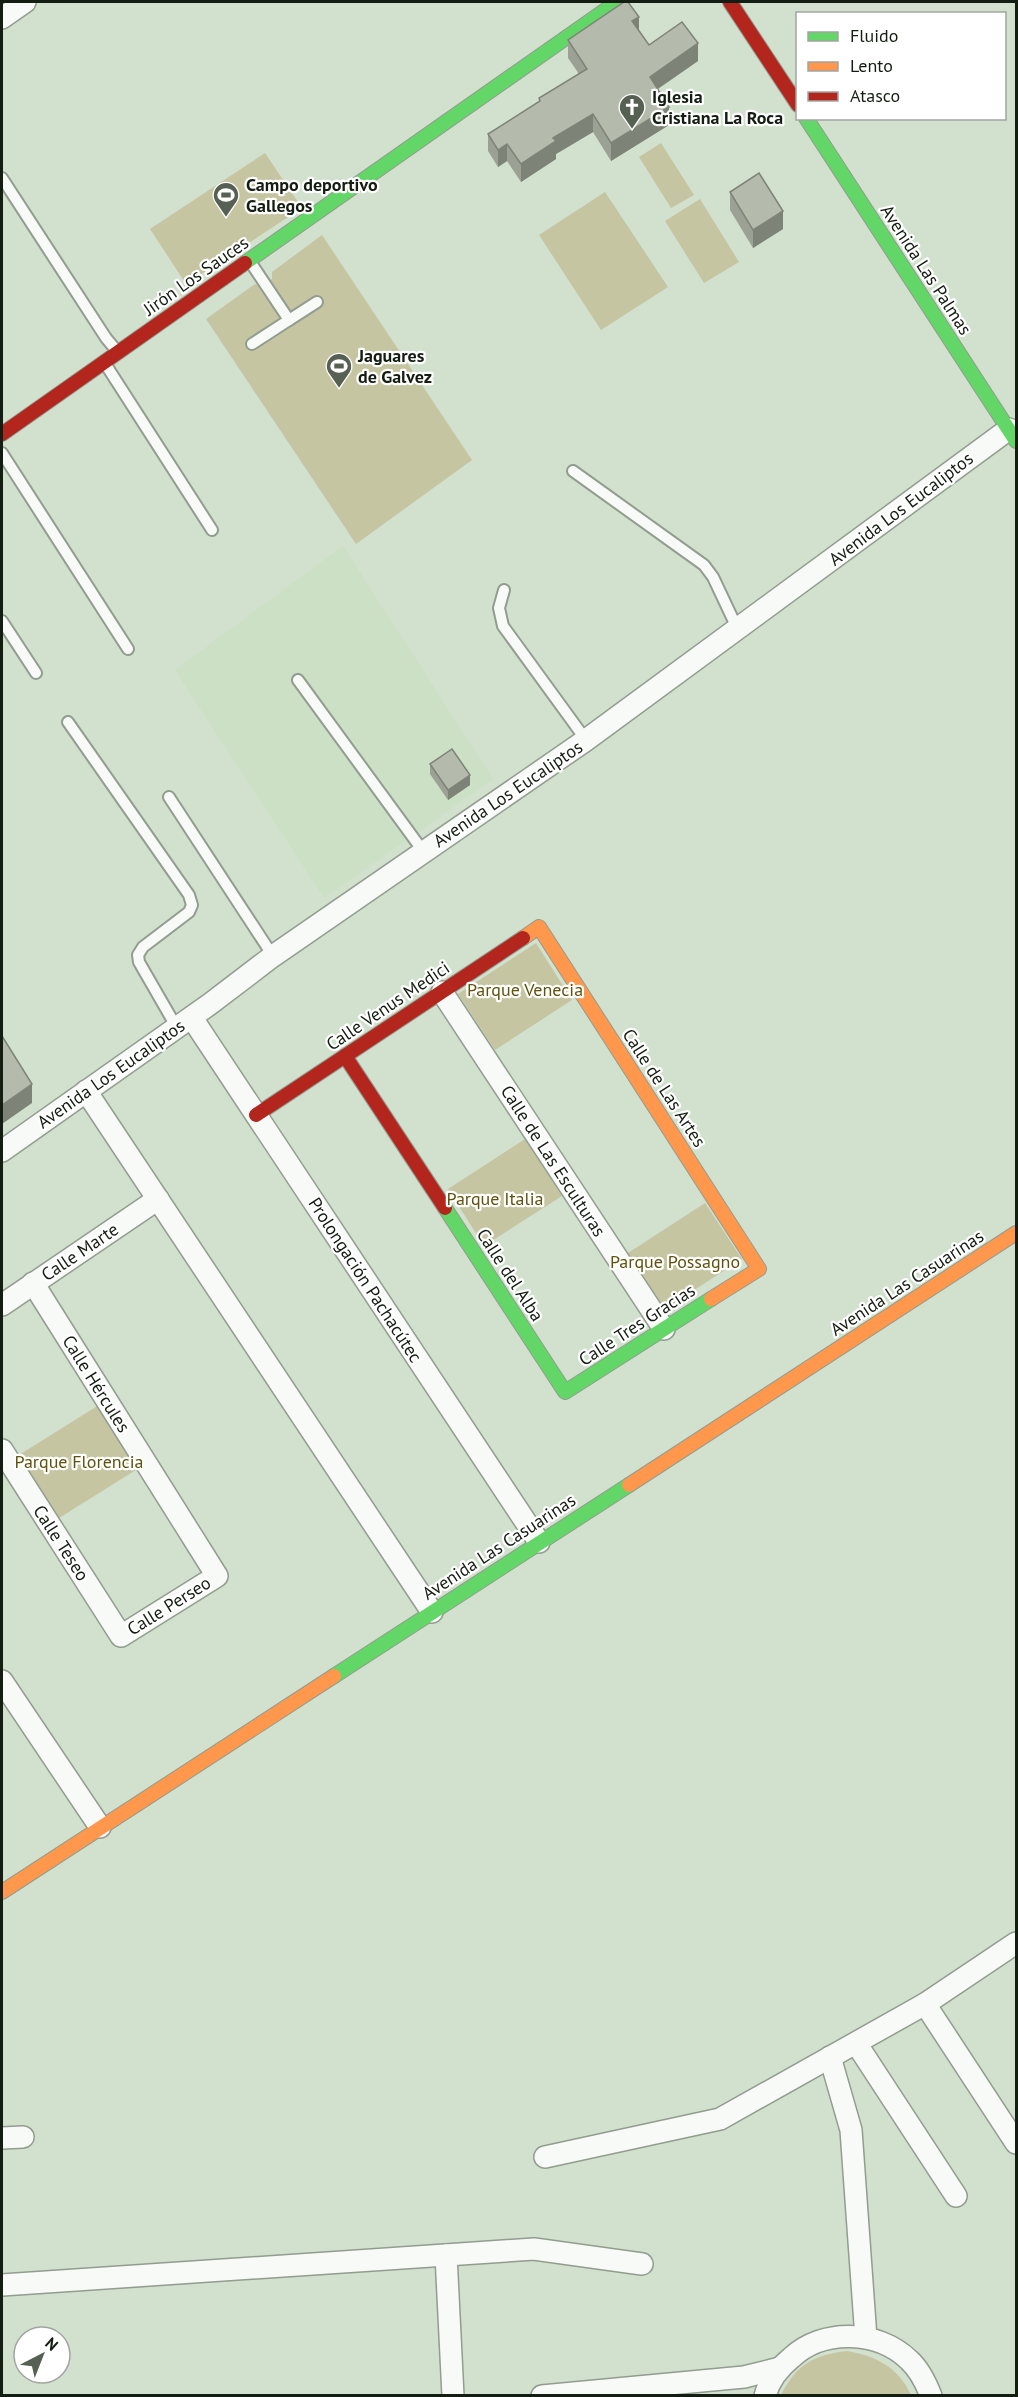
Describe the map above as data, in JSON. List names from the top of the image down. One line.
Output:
{"streets":{"street":["Avenida Las Palmas","Jirón Los Sauces","Avenida Los Eucaliptos","Calle Venus Medici","Calle de Las Artes","Calle de Las Esculturas","Calle Marte","Calle del Alba","Prolongación Pachacútec","Avenida Las Casuarinas","Calle Tres Gracias","Calle Hércules","Calle Teseo","Calle Perseo"]},"crossings":[["Avenida Las Palmas","Avenida Los Eucaliptos"],["Avenida Los Eucaliptos","Prolongación Pachacútec"],["Calle Venus Medici","Calle de Las Artes"],["Calle Venus Medici","Calle de Las Esculturas"],["Calle Venus Medici","Calle del Alba"],["Calle Venus Medici","Prolongación Pachacútec"],["Calle de Las Artes","Calle Tres Gracias"],["Calle de Las Esculturas","Calle Tres Gracias"],["Calle Marte","Calle Hércules"],["Calle del Alba","Calle Tres Gracias"],["Prolongación Pachacútec","Avenida Las Casuarinas"],["Calle Hércules","Calle Perseo"],["Calle Teseo","Calle Perseo"]],"parks":["Parque Venecia","Parque Italia","Parque Possagno","Parque Florencia"],"places":{"church":["Iglesia Cristiana La Roca"],"sports":["Campo deportivo Gallegos","Jaguares de Galvez"]},"legend":["Fluido","Lento","Atasco"],"north":"top right"}
